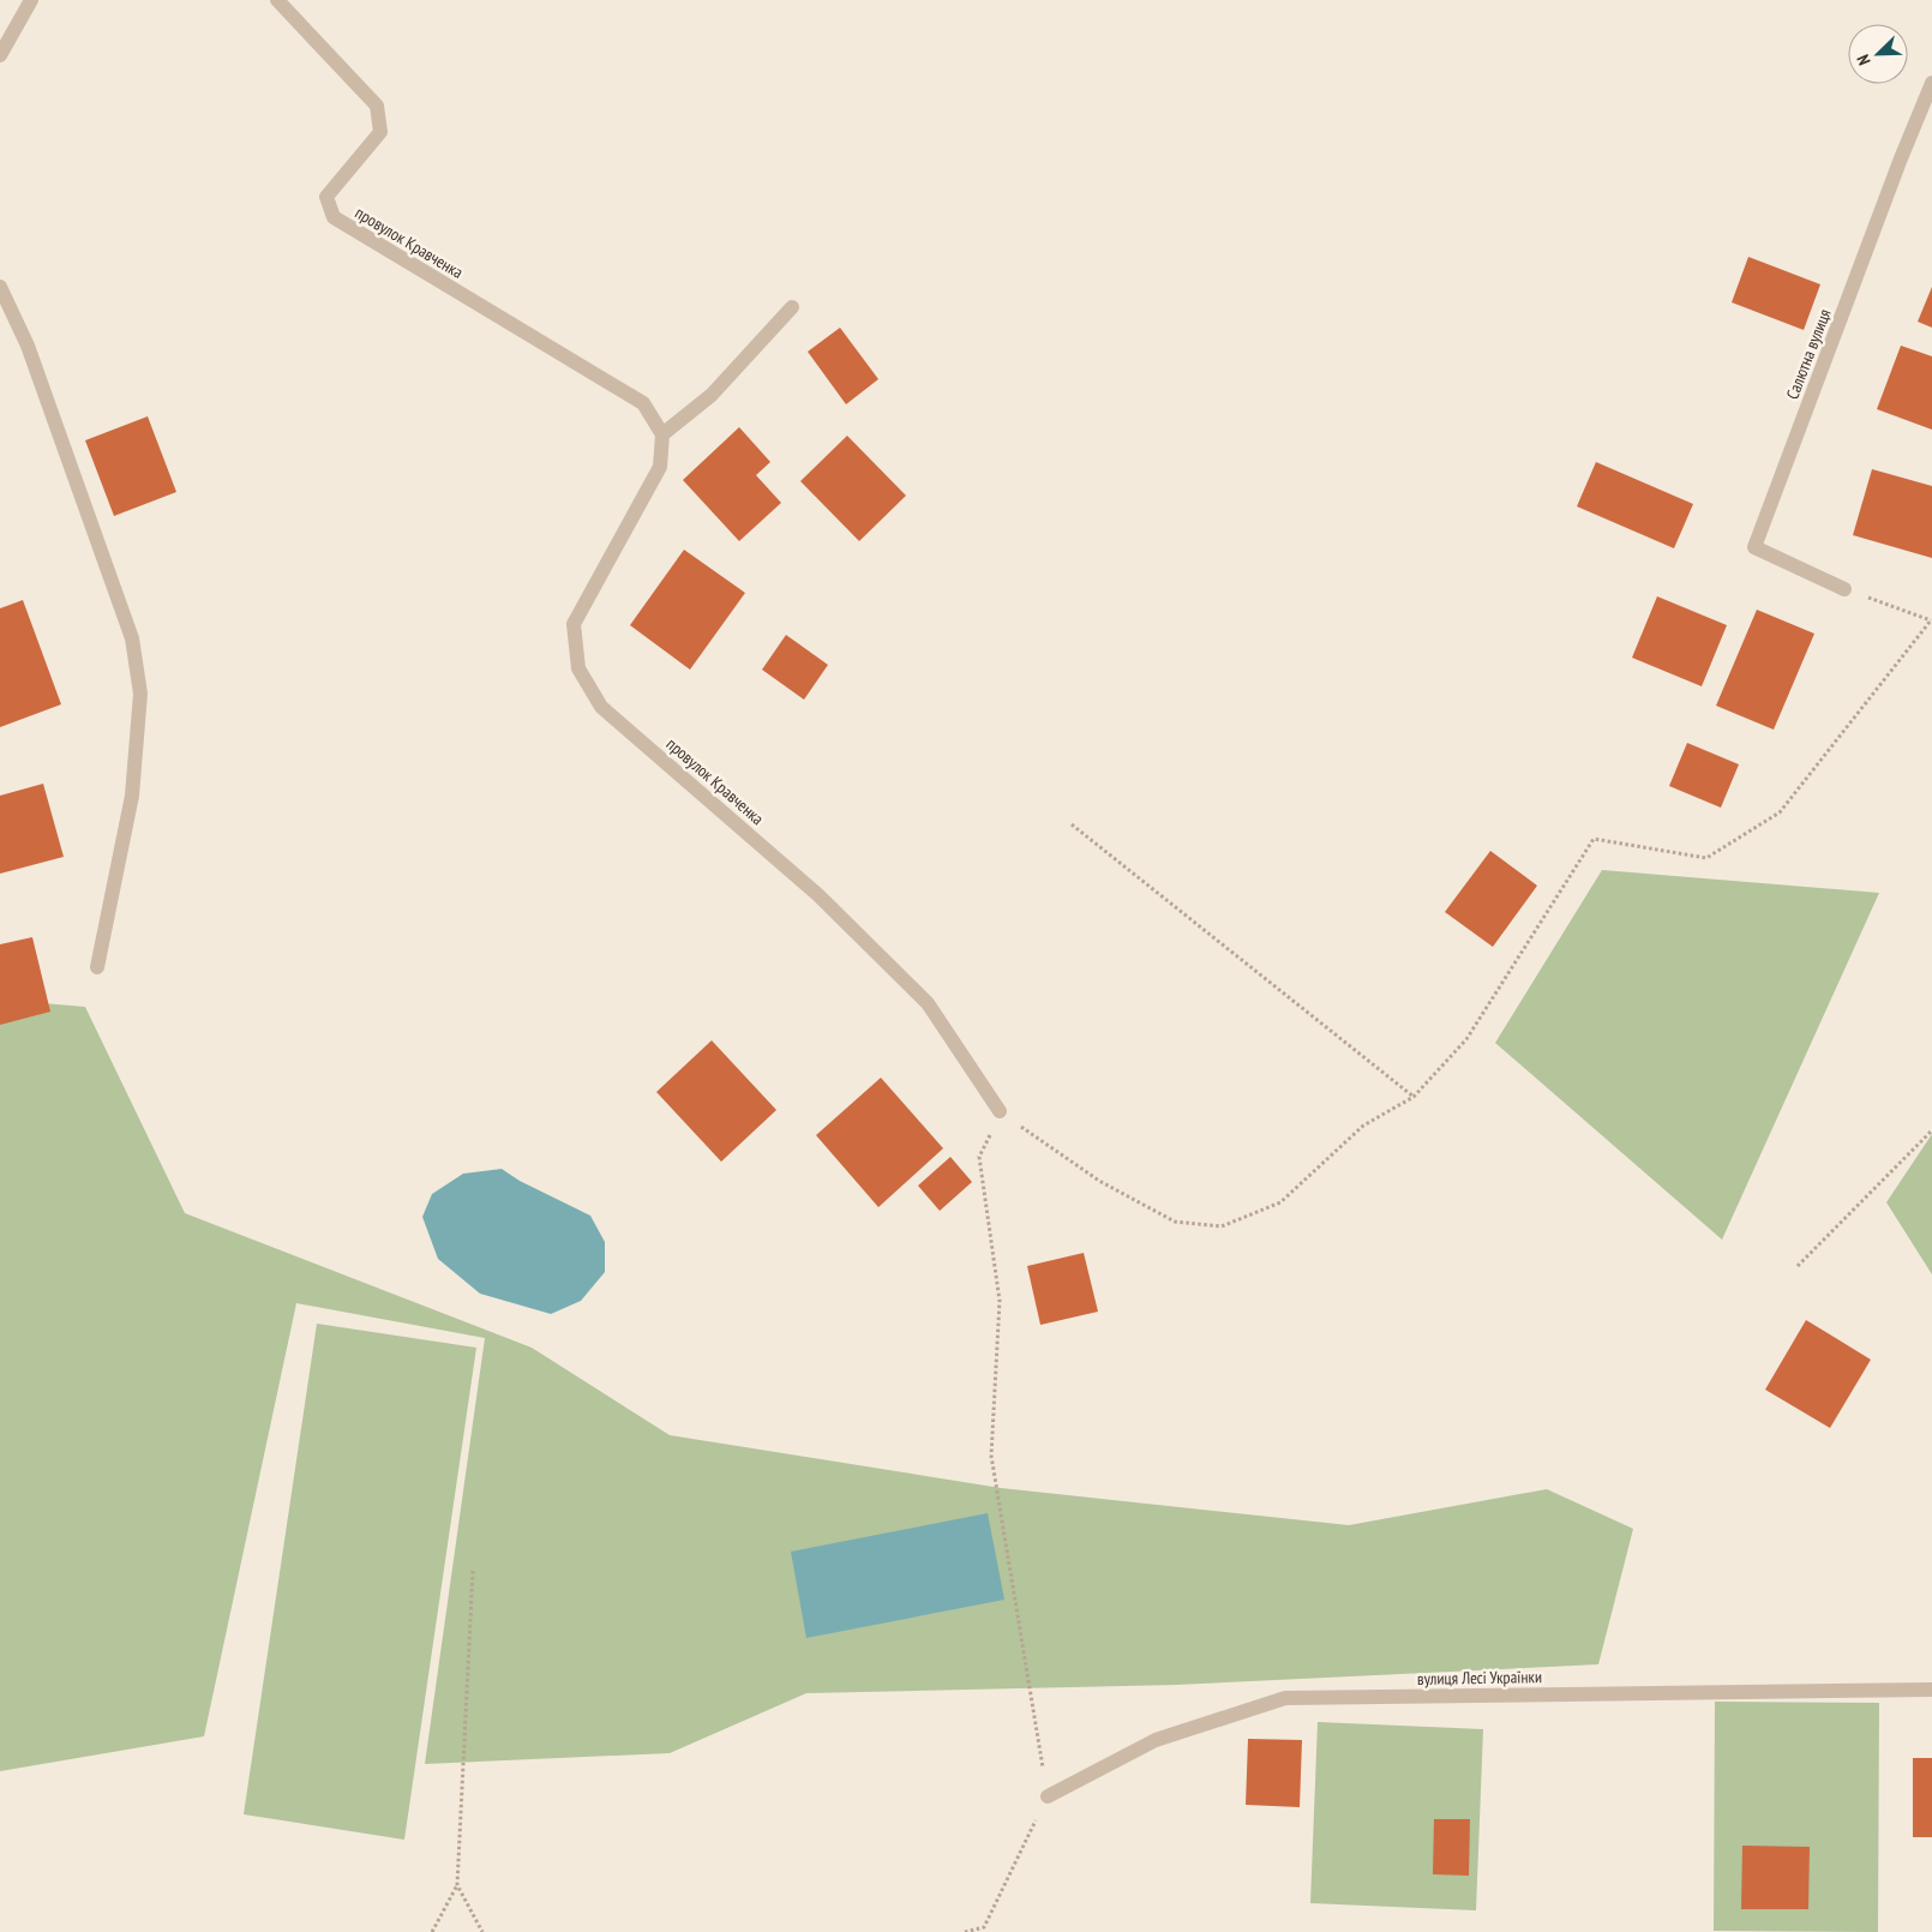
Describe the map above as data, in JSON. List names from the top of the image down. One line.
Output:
{"streets":{"street":["провулок Кравченка","Салютна вулиця","вулиця Лесі Українки"]},"north":"bottom left"}
